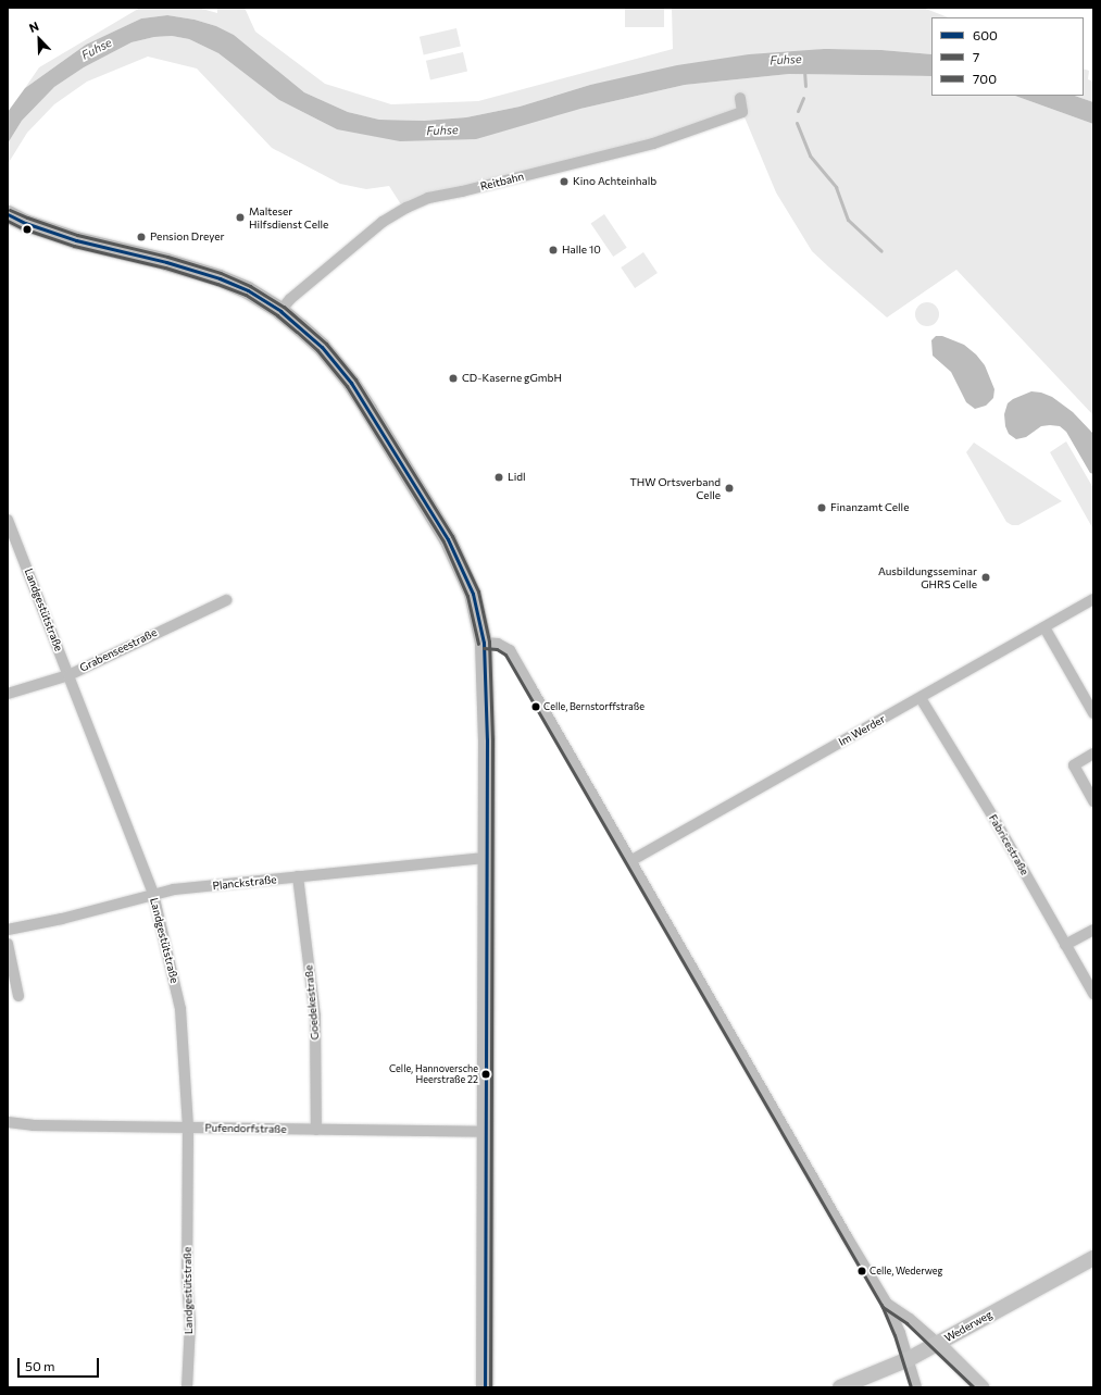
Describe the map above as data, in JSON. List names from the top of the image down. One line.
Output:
{"streets":{"main road":["Wederweg"],"street":["Reitbahn","Landgestütstraße","Grabenseestraße","Im Werder","Fabricestraße","Planckstraße","Goedekestraße","Pufendorfstraße"]},"crossings":[["Landgestütstraße","Grabenseestraße"],["Landgestütstraße","Planckstraße"],["Landgestütstraße","Pufendorfstraße"],["Im Werder","Fabricestraße"],["Planckstraße","Goedekestraße"],["Goedekestraße","Pufendorfstraße"]],"water":["Fuhse"],"places":["Kino Achteinhalb","Malteser Hilfsdienst Celle","Pension Dreyer","Halle 10","CD-Kaserne gGmbH","Lidl","THW Ortsverband Celle","Finanzamt Celle","Ausbildungsseminar GHRS Celle","Celle, Bernstorffstraße","Celle, Hannoversche Heerstraße 22","Celle, Wederweg"],"lines":["transit line 700","transit line 600","transit line 7"],"legend":["600","7","700"],"scale_bar":"50 m","north":"top left"}
